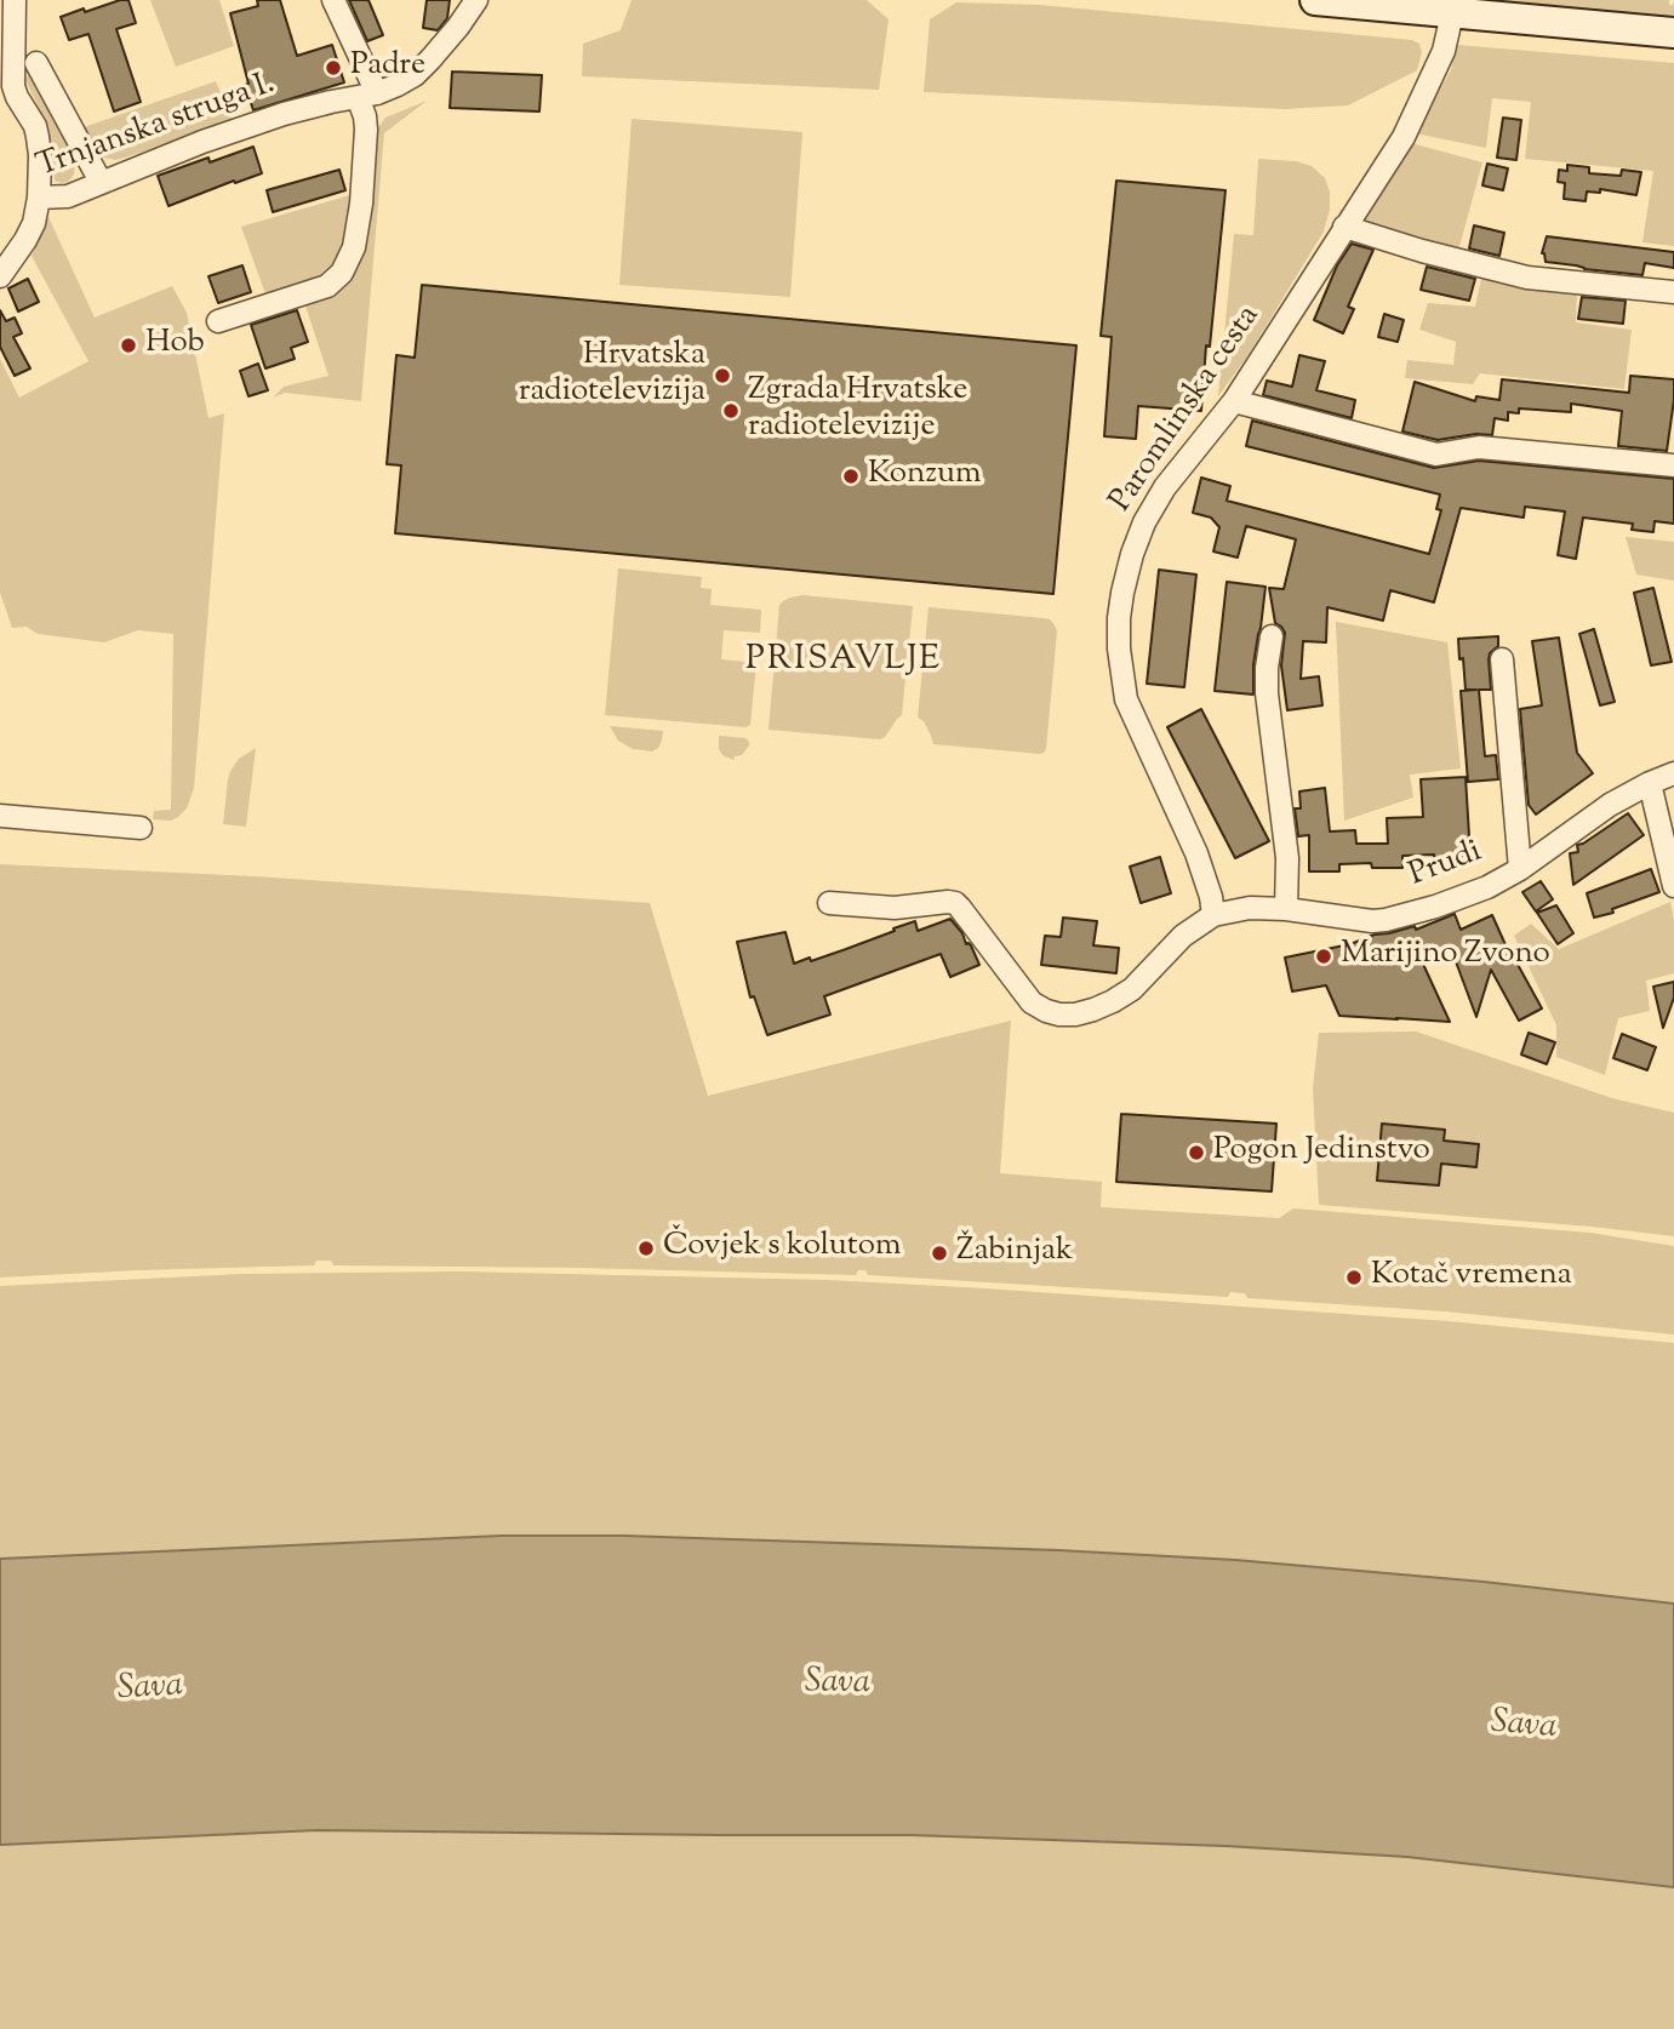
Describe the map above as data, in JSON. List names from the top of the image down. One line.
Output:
{"streets":{"street":["Trnjanska struga I.","Paromlinska cesta","Prudi"]},"crossings":[["Paromlinska cesta","Prudi"]],"districts":["PRISAVLJE"],"water":["Sava"],"places":["Padre","Hob","Hrvatska radiotelevizija","Zgrada Hrvatske radiotelevizije","Konzum","Marijino Zvono","Pogon Jedinstvo","Čovjek s kolutom","Žabinjak","Kotač vremena"]}
